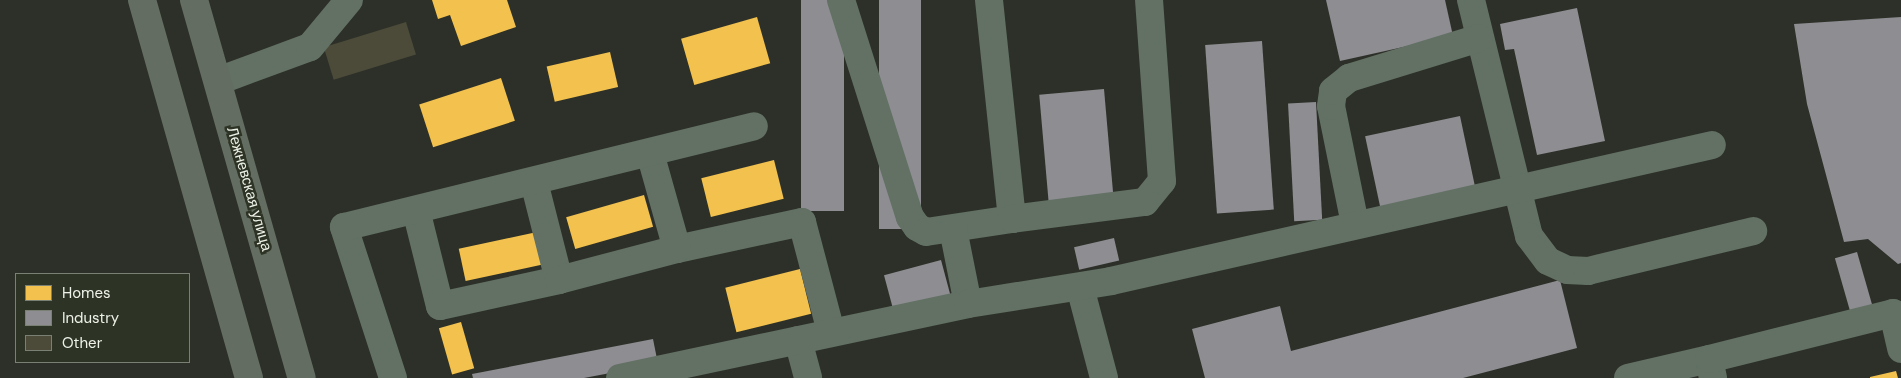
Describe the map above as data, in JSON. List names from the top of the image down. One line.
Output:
{"streets":{"highway":["Лежневская улица"]},"legend":["Homes","Industry","Other"]}
